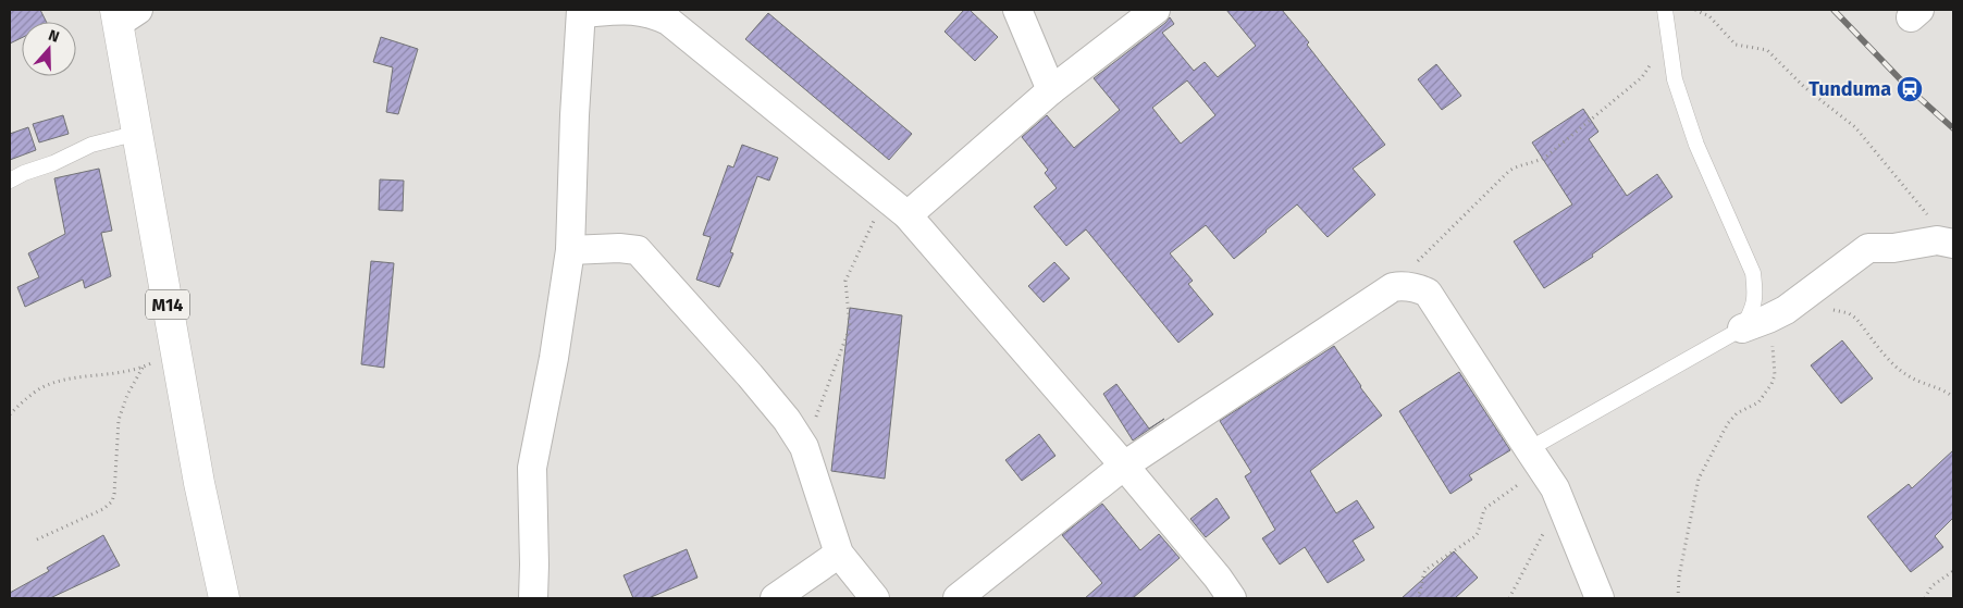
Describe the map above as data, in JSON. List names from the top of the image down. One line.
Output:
{"streets":{"main road":["M14"]},"places":{"station":["Tunduma"]},"north":"top"}
